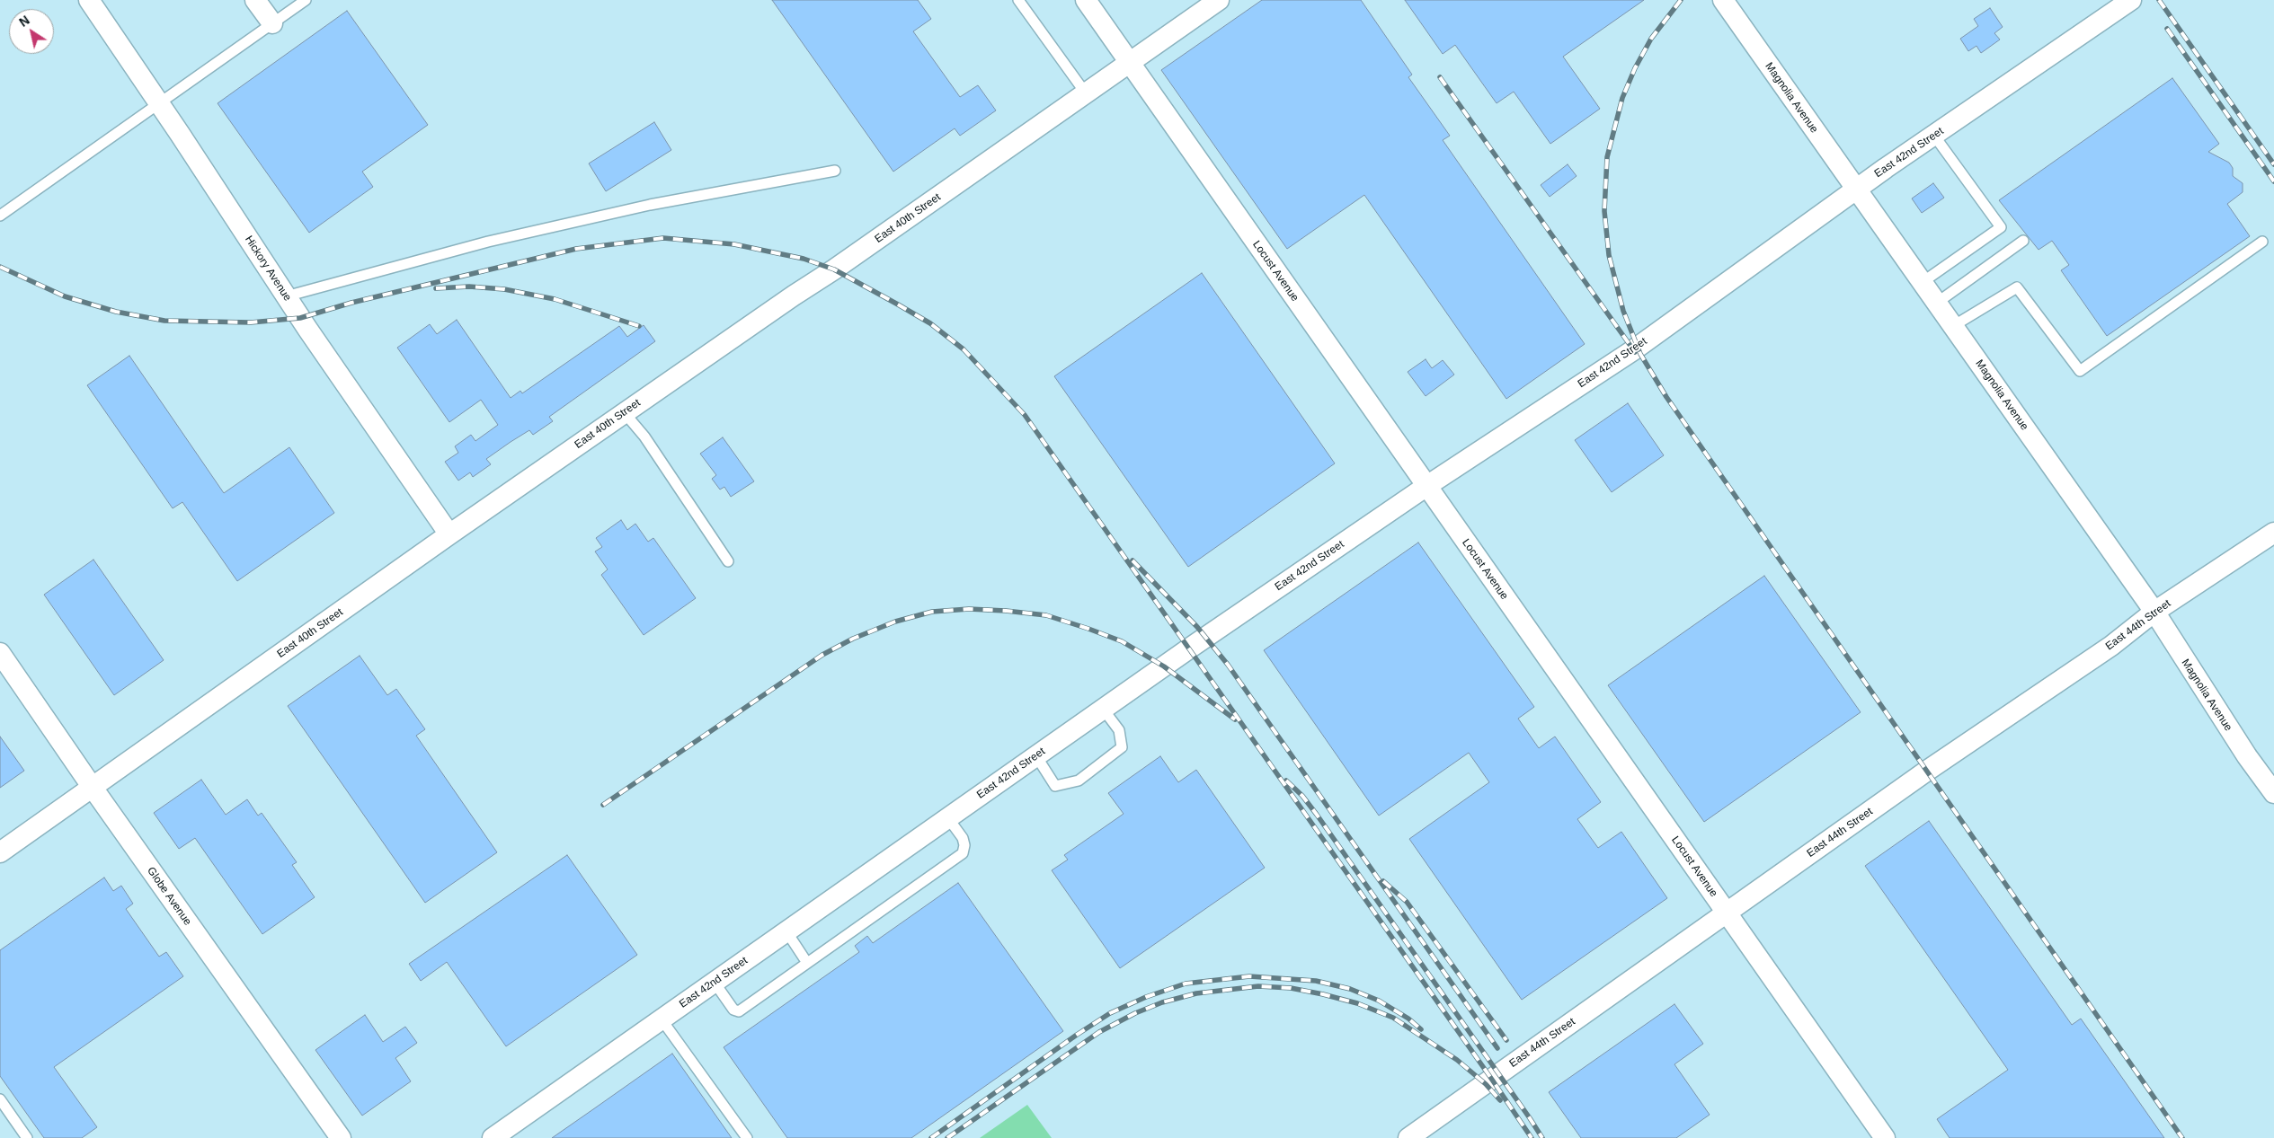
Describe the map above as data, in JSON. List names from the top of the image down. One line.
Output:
{"streets":{"street":["Magnolia Avenue","East 42nd Street","East 40th Street","Hickory Avenue","Locust Avenue","East 44th Street","Globe Avenue"]},"crossings":[["Magnolia Avenue","East 42nd Street"],["Magnolia Avenue","East 44th Street"],["East 42nd Street","Locust Avenue"],["East 40th Street","Hickory Avenue"],["East 40th Street","Locust Avenue"],["East 40th Street","Globe Avenue"],["Locust Avenue","East 44th Street"]],"north":"top left"}
